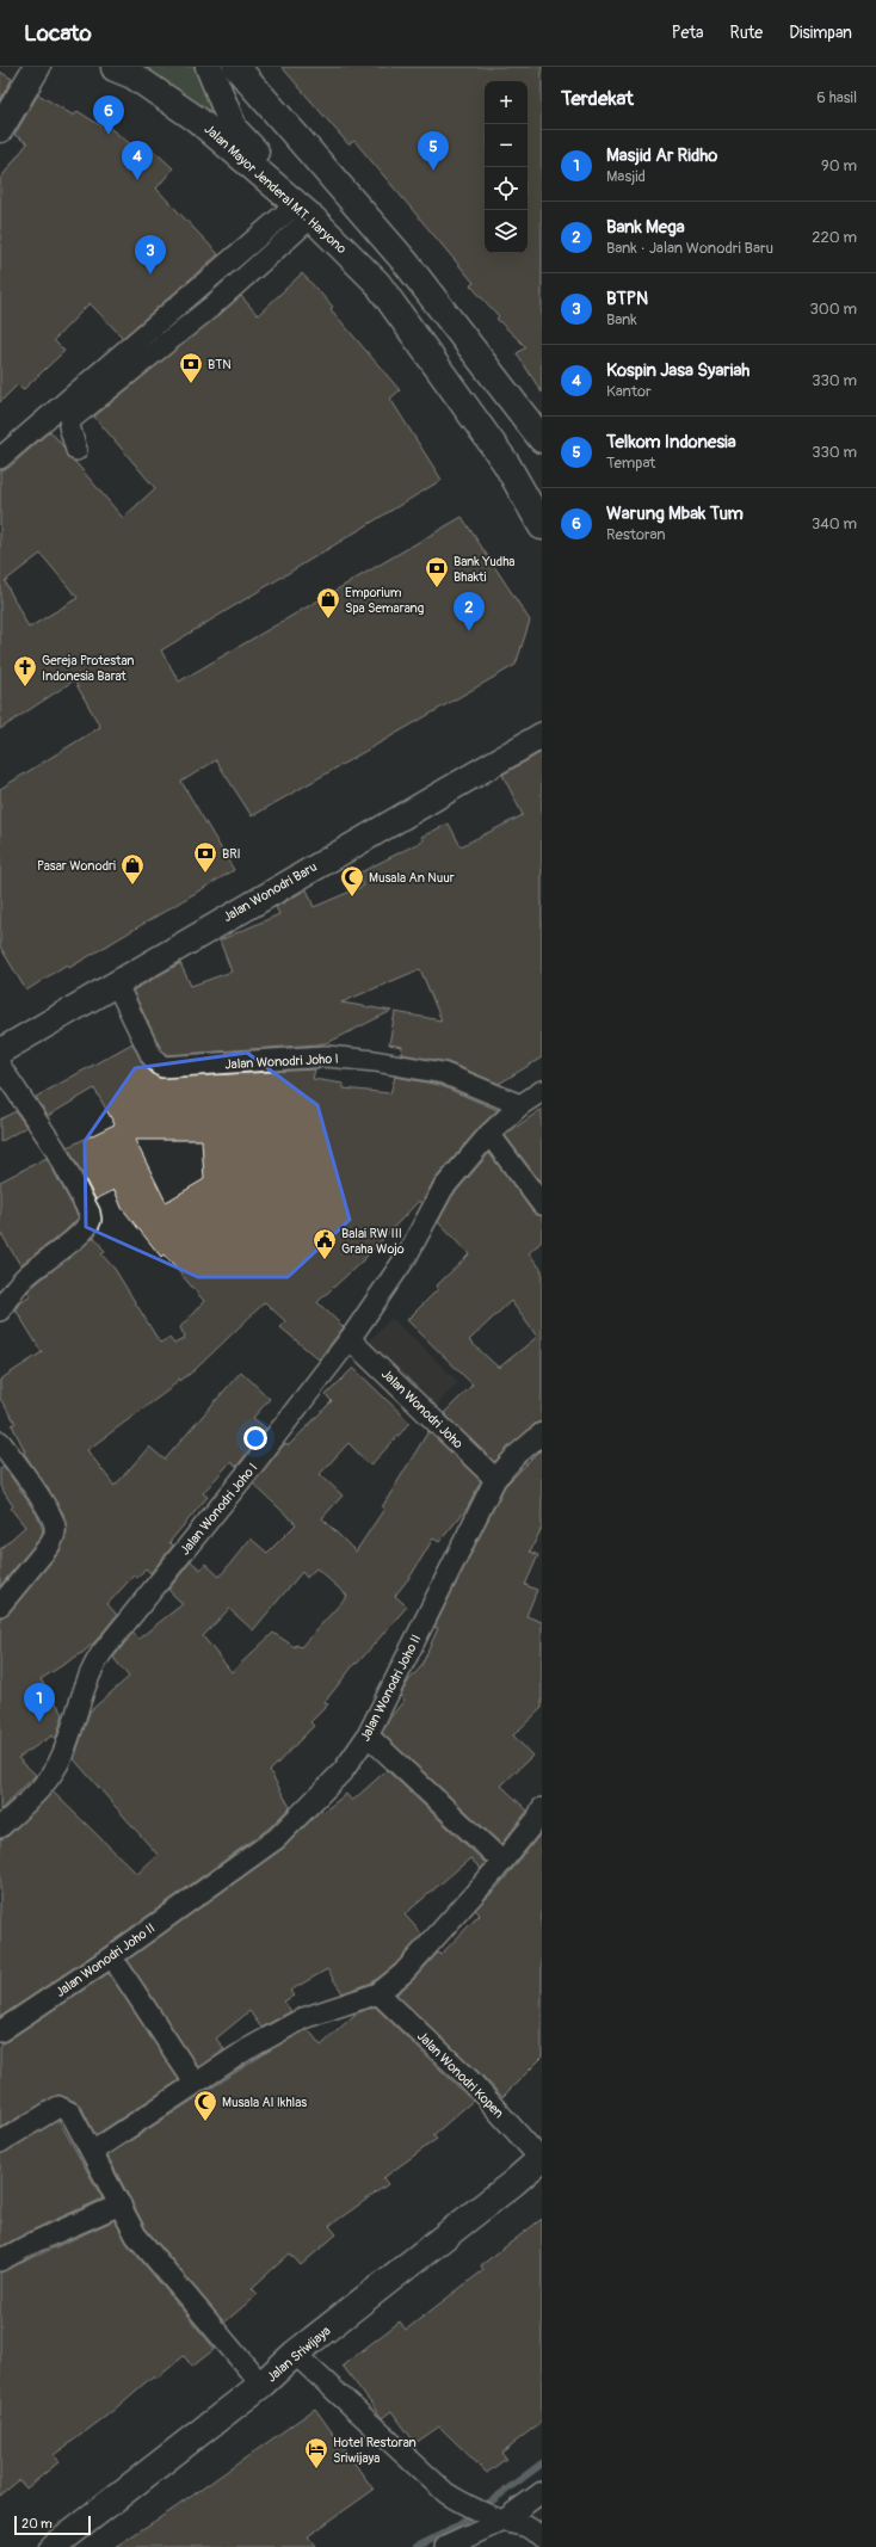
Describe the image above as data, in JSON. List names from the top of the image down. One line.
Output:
{"streets":{"main road":["Jalan Mayor Jenderal M.T. Haryono","Jalan Sriwijaya"],"street":["Jalan Wonodri Baru","Jalan Wonodri Joho I","Jalan Wonodri Joho","Jalan Wonodri Joho II","Jalan Wonodri Kopen"]},"crossings":[["Jalan Wonodri Baru","Jalan Wonodri Joho I"],["Jalan Wonodri Joho I","Jalan Wonodri Joho"],["Jalan Wonodri Joho","Jalan Wonodri Joho II"],["Jalan Wonodri Kopen","Jalan Sriwijaya"]],"places":{"bank":["BTN","Bank Yudha Bhakti","BRI"],"shop":["Emporium Spa Semarang","Pasar Wonodri"],"church":["Gereja Protestan Indonesia Barat"],"mosque":["Musala An Nuur","Musala Al Ikhlas"],"public building":["Balai RW III Graha Wojo"],"hotel":["Hotel Restoran Sriwijaya"]},"scale_bar":"20 m","page":{"header":"Locato","nav":["Peta","Rute","Disimpan"],"heading":["Terdekat","6 hasil"],"map_buttons":["+","−"],"pins":["6","5","4","3","2","1"],"list":[{"mark":"1","name":"Masjid Ar Ridho","note":"Masjid","value":"90 m"},{"mark":"2","name":"Bank Mega","note":"Bank · Jalan Wonodri Baru","value":"220 m"},{"mark":"3","name":"BTPN","note":"Bank","value":"300 m"},{"mark":"4","name":"Kospin Jasa Syariah","note":"Kantor","value":"330 m"},{"mark":"5","name":"Telkom Indonesia","note":"Tempat","value":"330 m"},{"mark":"6","name":"Warung Mbak Tum","note":"Restoran","value":"340 m"}],"scale":"20 m"}}
